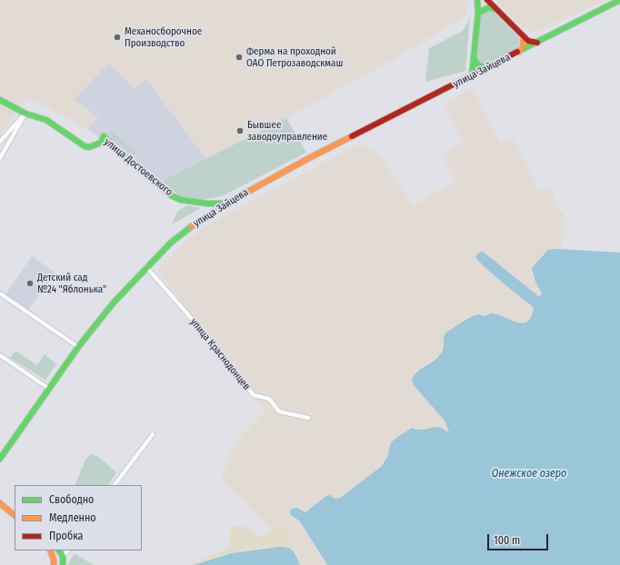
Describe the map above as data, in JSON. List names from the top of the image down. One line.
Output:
{"streets":{"main road":["улица Зайцева","улица Достоевского"],"street":["улица Краснодонцев"]},"crossings":[["улица Зайцева","улица Достоевского"],["улица Зайцева","улица Краснодонцев"]],"water":["Онежское озеро"],"places":["Механосборочное Производство","Ферма на проходной ОАО Петрозаводскмаш","Бывшее заводоуправление","Детский сад №24 \"Яблонька\""],"legend":["Свободно","Медленно","Пробка"],"scale_bar":"100 m"}
